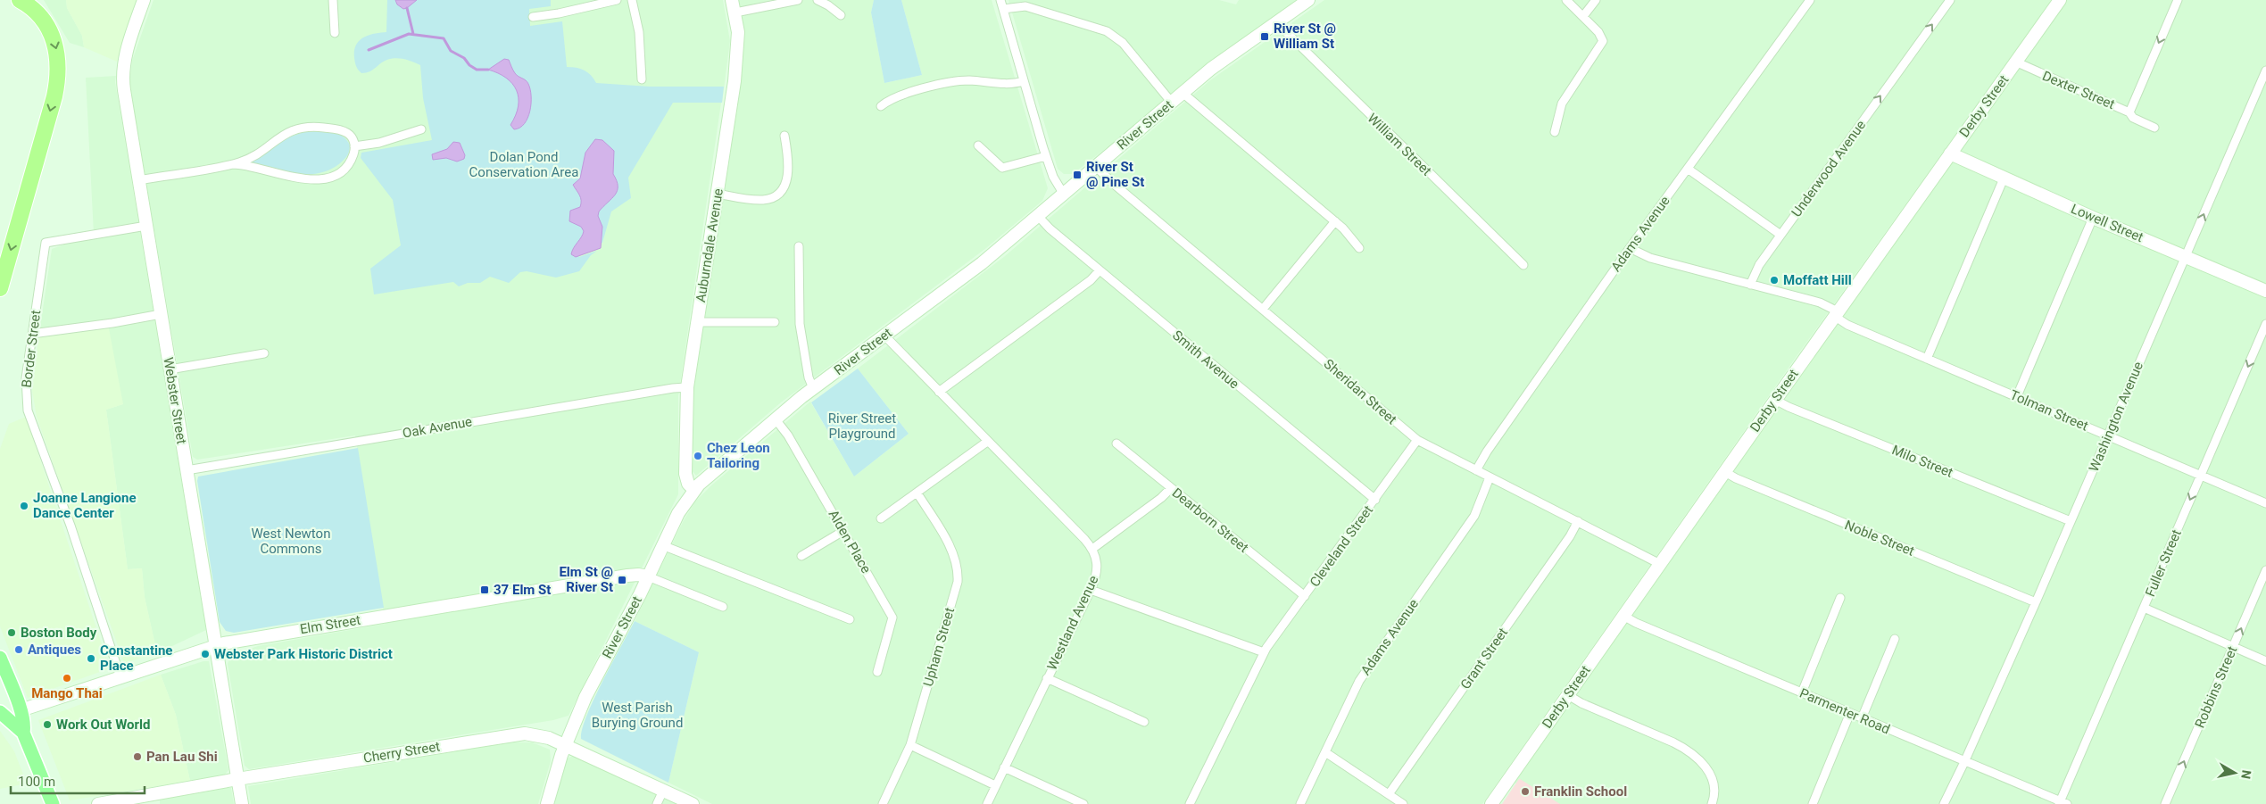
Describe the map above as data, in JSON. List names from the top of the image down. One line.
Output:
{"streets":{"street":["Dexter Street","Derby Street","River Street","William Street","Underwood Avenue","Lowell Street","Adams Avenue","Auburndale Avenue","Border Street","Smith Avenue","Sheridan Street","Webster Street","Tolman Street","Washington Avenue","Oak Avenue","Milo Street","Dearborn Street","Noble Street","Alden Place","Cleveland Street","Fuller Street","Westland Avenue","Elm Street","Upham Street","Grant Street","Robbins Street","Parmenter Road","Cherry Street"]},"crossings":[["Dexter Street","Derby Street"],["Derby Street","Lowell Street"],["Derby Street","Sheridan Street"],["Derby Street","Tolman Street"],["Derby Street","Milo Street"],["Derby Street","Noble Street"],["Derby Street","Parmenter Road"],["River Street","William Street"],["River Street","Auburndale Avenue"],["River Street","Smith Avenue"],["River Street","Sheridan Street"],["River Street","Alden Place"],["River Street","Elm Street"],["River Street","Cherry Street"],["Underwood Avenue","Tolman Street"],["Lowell Street","Washington Avenue"],["Adams Avenue","Sheridan Street"],["Adams Avenue","Tolman Street"],["Auburndale Avenue","Oak Avenue"],["Border Street","Webster Street"],["Border Street","Elm Street"],["Smith Avenue","Cleveland Street"],["Sheridan Street","Cleveland Street"],["Sheridan Street","Grant Street"],["Webster Street","Oak Avenue"],["Webster Street","Elm Street"],["Webster Street","Cherry Street"],["Tolman Street","Washington Avenue"],["Tolman Street","Fuller Street"],["Washington Avenue","Milo Street"],["Washington Avenue","Noble Street"],["Washington Avenue","Parmenter Road"],["Dearborn Street","Cleveland Street"],["Fuller Street","Parmenter Road"]],"one_way":["Dexter Street","Underwood Avenue","Fuller Street","Robbins Street"],"parks":["Dolan Pond Conservation Area","River Street Playground","West Newton Commons","West Parish Burying Ground"],"places":{"transit":["River St @ William St","River St @ Pine St","Elm St @ River St","37 Elm St"],"other":["Moffatt Hill","Chez Leon Tailoring","Joanne Langione Dance Center","Boston Body","Antiques","Webster Park Historic District","Constantine Place","Mango Thai","Work Out World","Pan Lau Shi","Franklin School"]},"scale_bar":"100 m","north":"right"}
